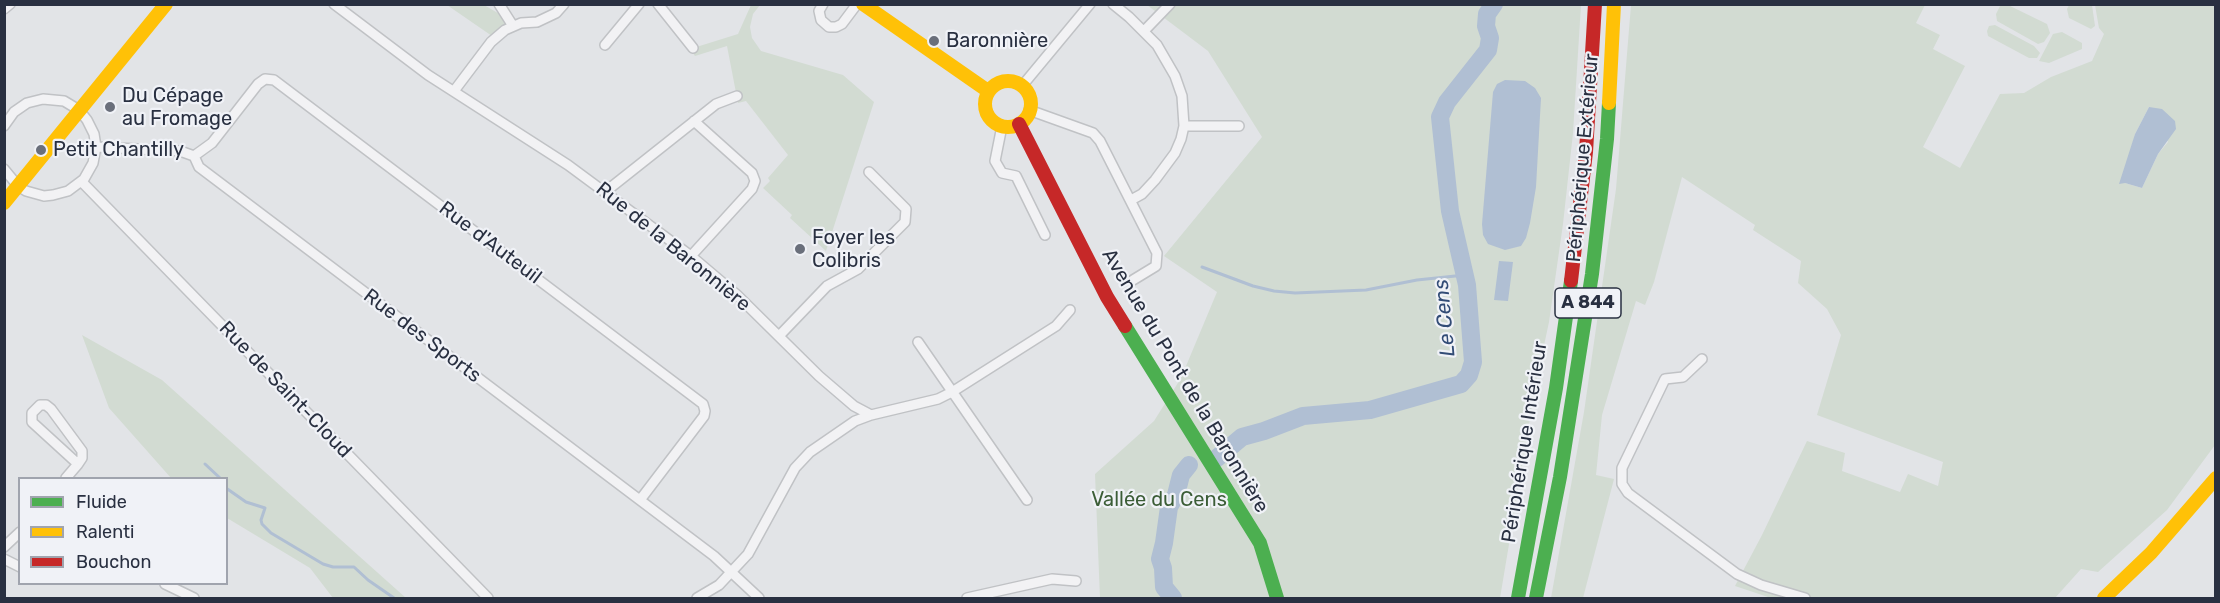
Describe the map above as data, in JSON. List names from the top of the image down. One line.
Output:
{"streets":{"main road":["Périphérique Extérieur","A 844","Avenue du Pont de la Baronnière","Périphérique Intérieur"],"street":["Rue d'Auteuil","Rue de la Baronnière","Rue des Sports","Rue de Saint-Cloud"]},"crossings":[["Rue d'Auteuil","Rue des Sports"]],"water":["Le Cens"],"parks":["Vallée du Cens"],"places":["Baronnière","Du Cépage au Fromage","Petit Chantilly","Foyer les Colibris"],"legend":["Fluide","Ralenti","Bouchon"]}
